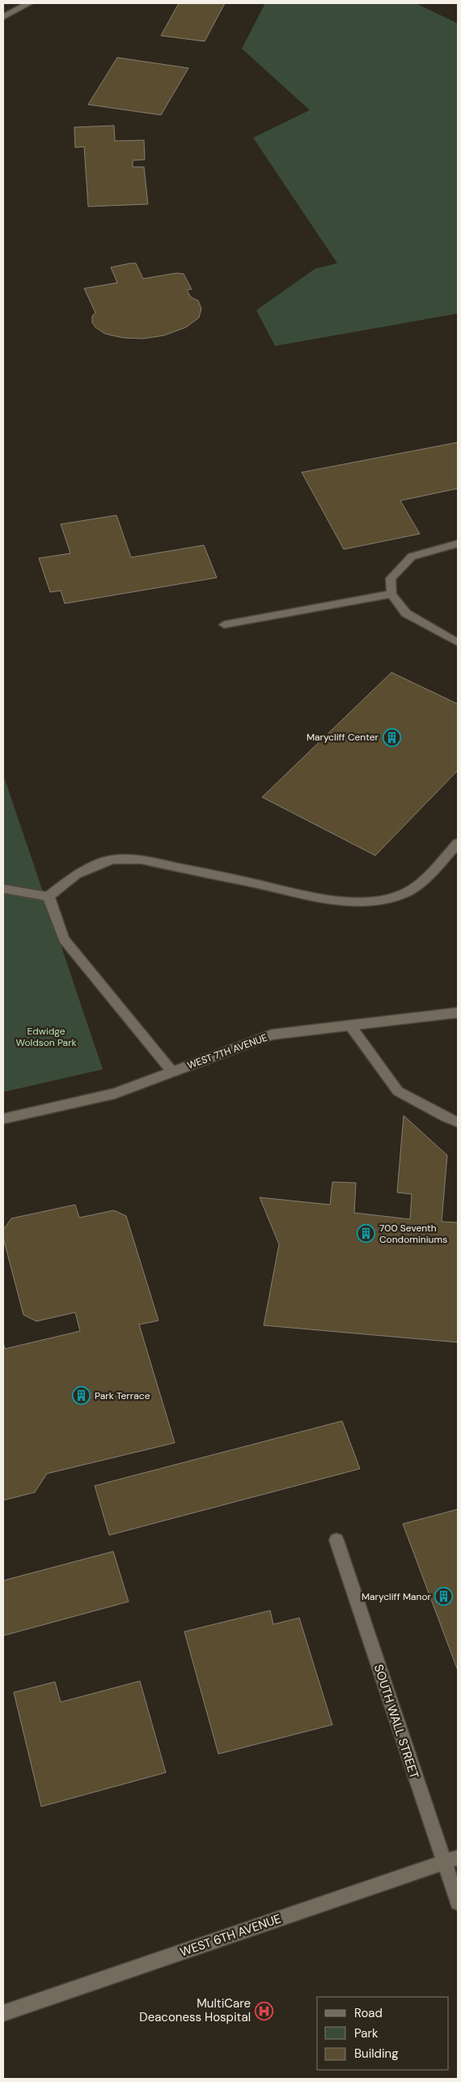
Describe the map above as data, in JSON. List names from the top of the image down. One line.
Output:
{"streets":{"street":["WEST 7TH AVENUE","SOUTH WALL STREET","WEST 6TH AVENUE"]},"crossings":[["SOUTH WALL STREET","WEST 6TH AVENUE"]],"parks":["Edwidge Woldson Park"],"places":{"building":["Marycliff Center","700 Seventh Condominiums","Park Terrace","Marycliff Manor"],"hospital":["MultiCare Deaconess Hospital"]},"legend":["Road","Park","Building"]}
